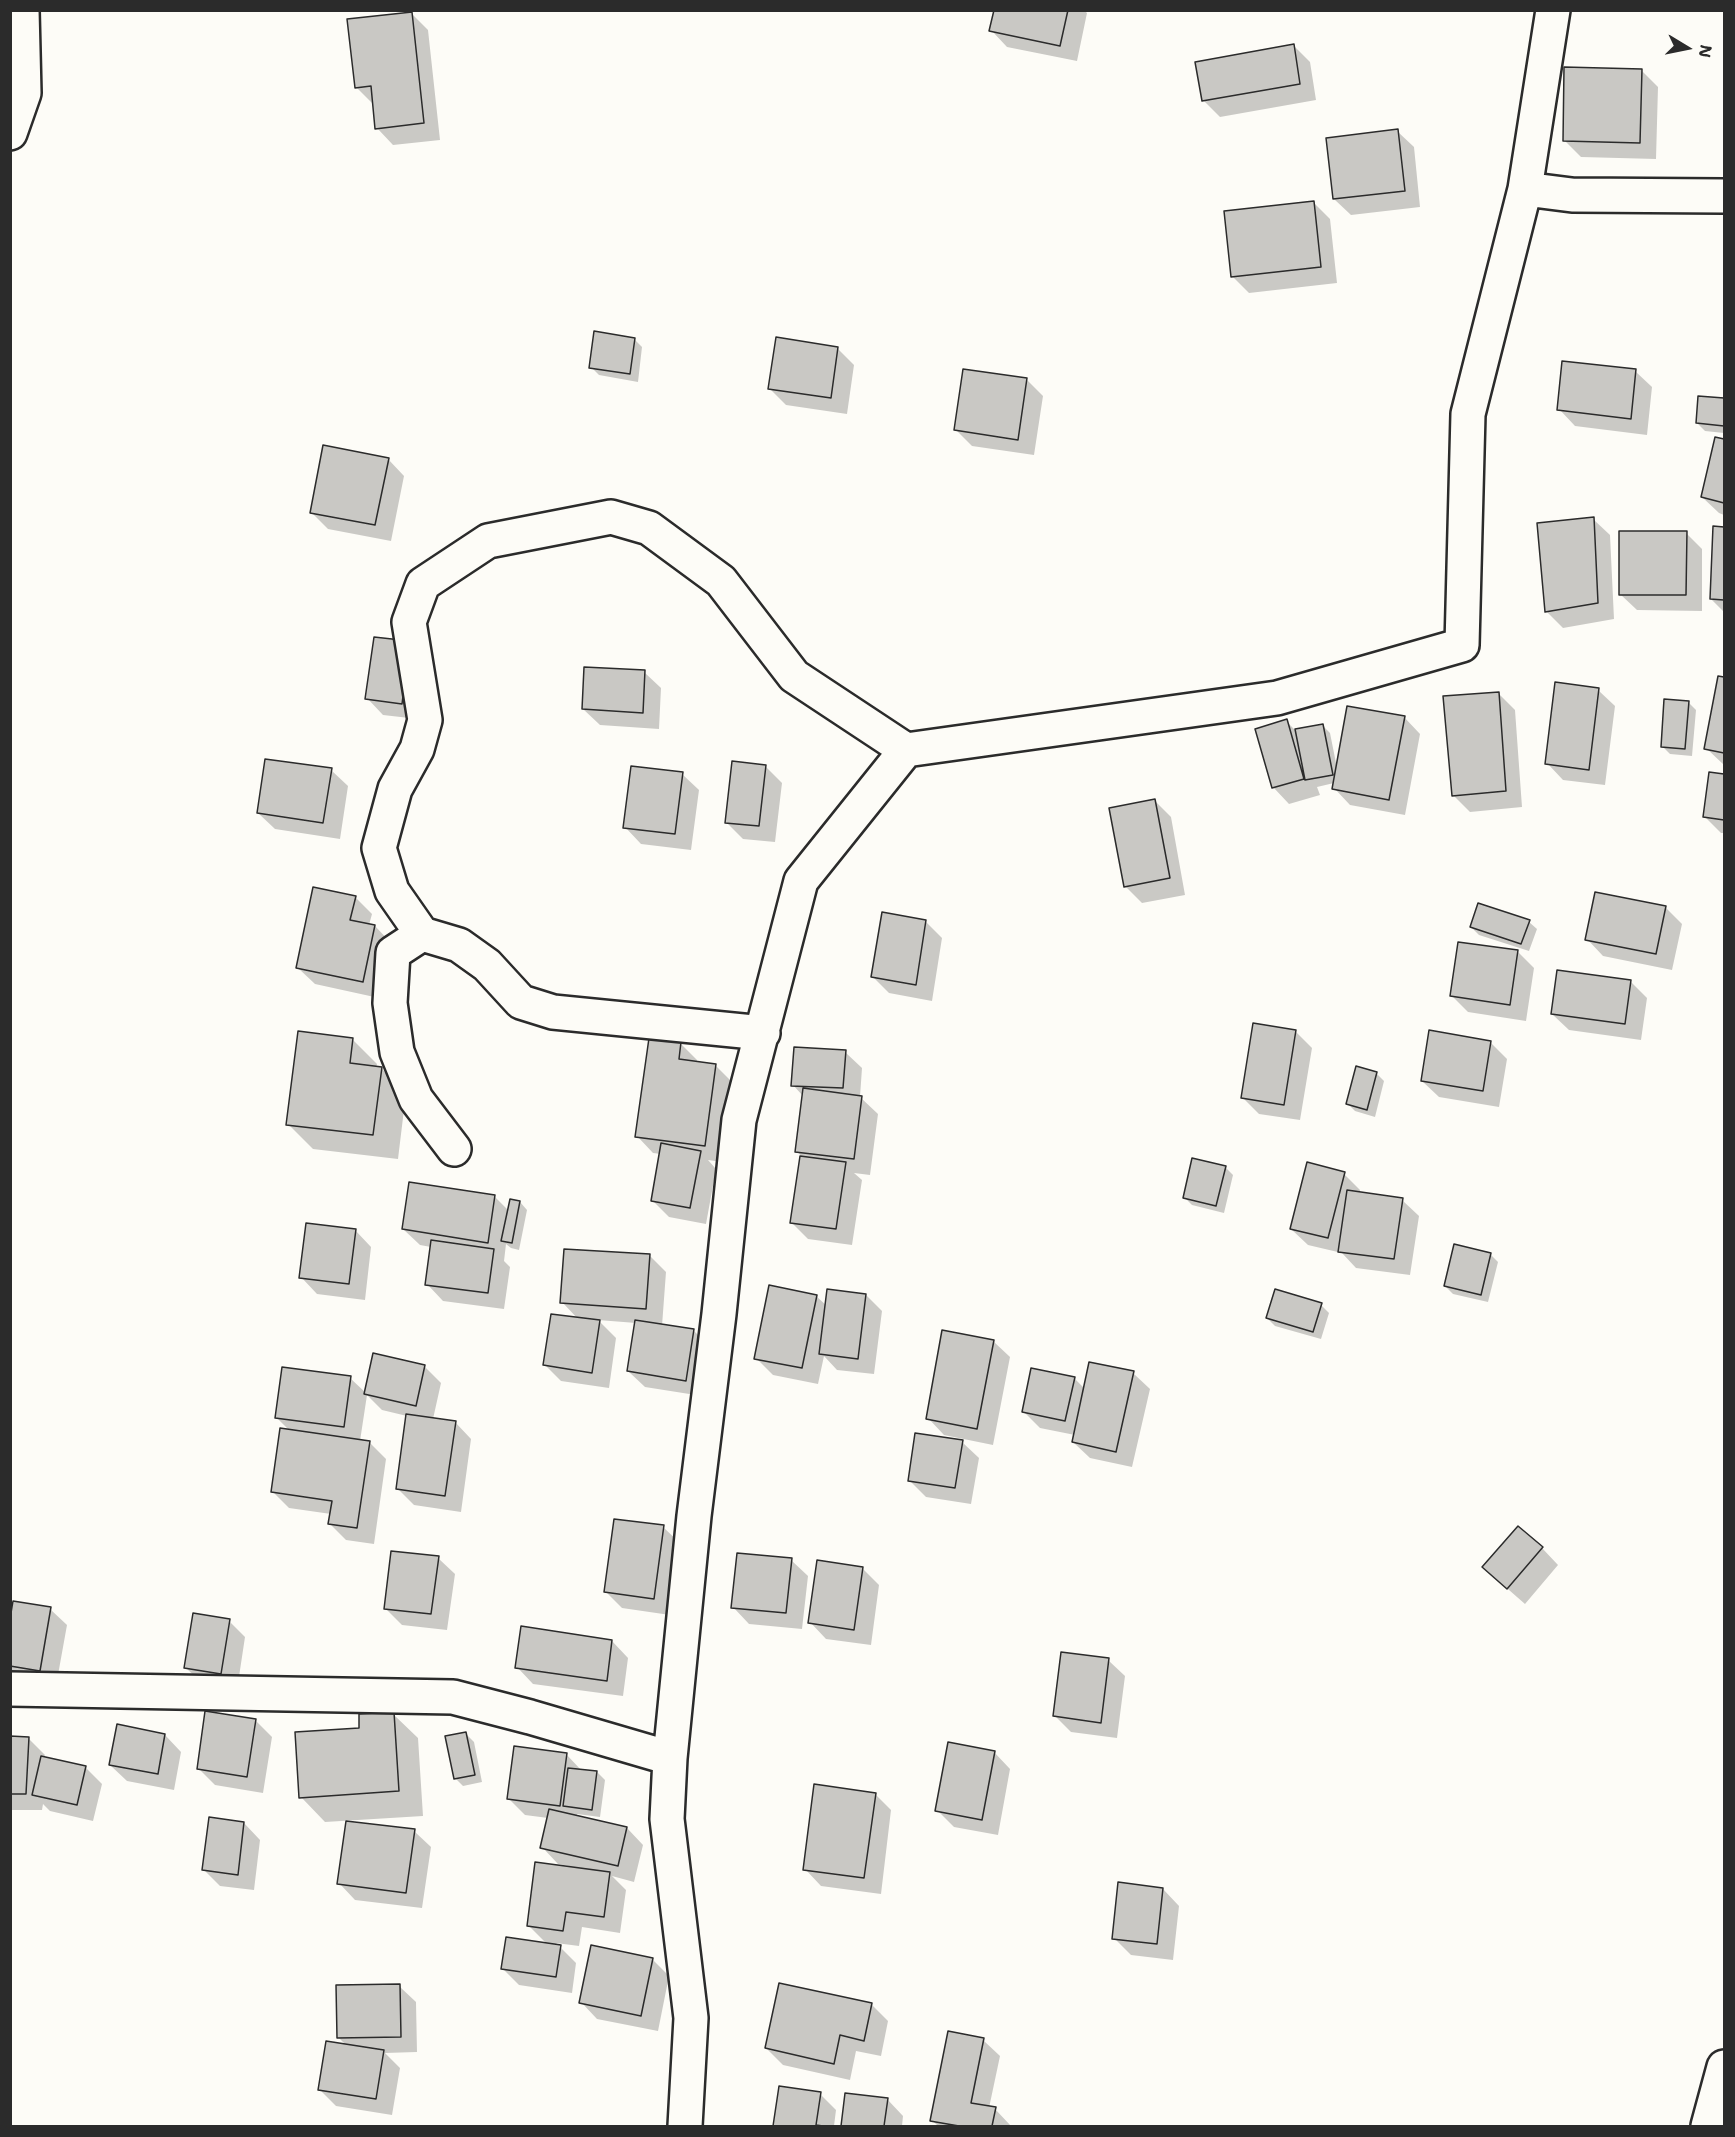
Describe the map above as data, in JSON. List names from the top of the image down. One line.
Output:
{"north":"right"}
